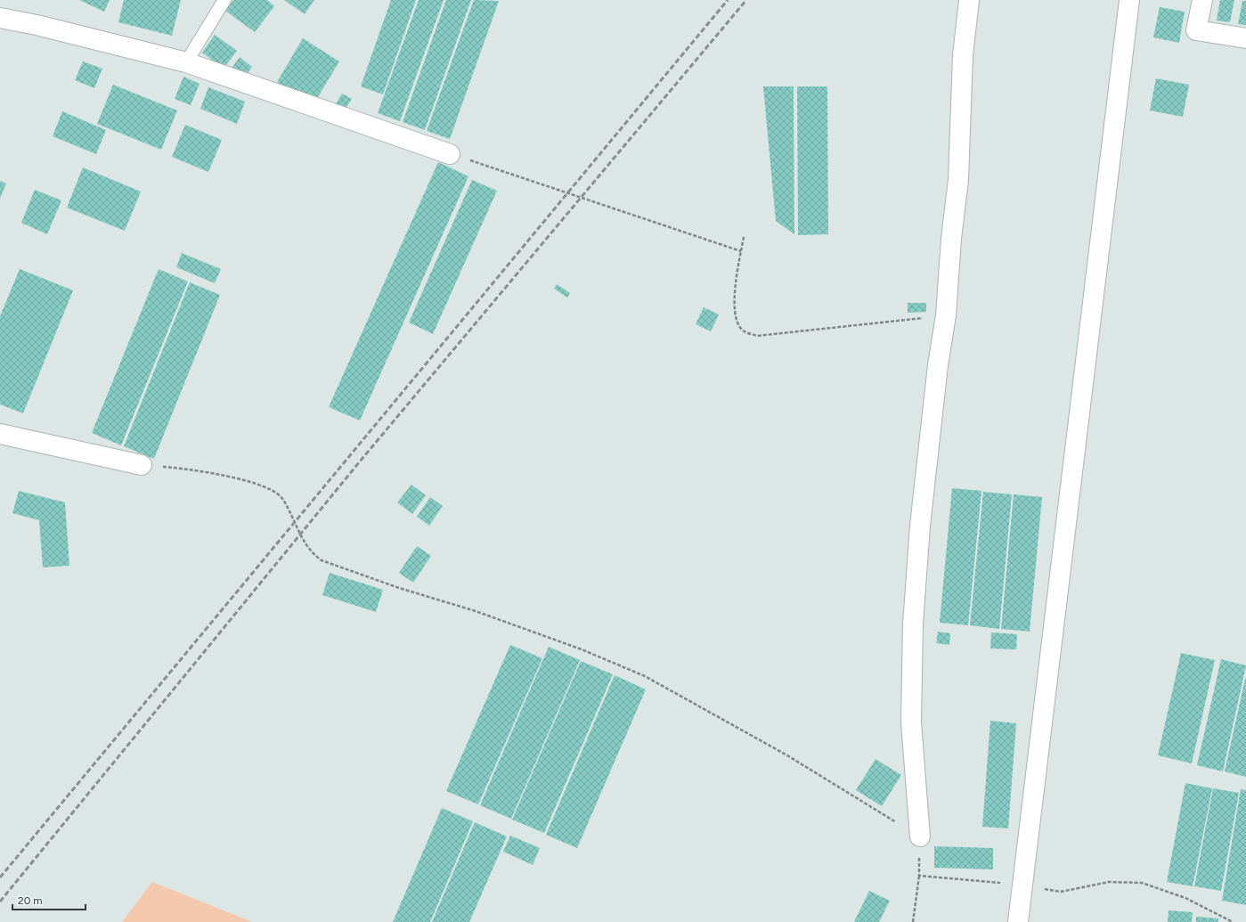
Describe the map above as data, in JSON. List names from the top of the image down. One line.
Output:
{"scale_bar":"20 m"}
